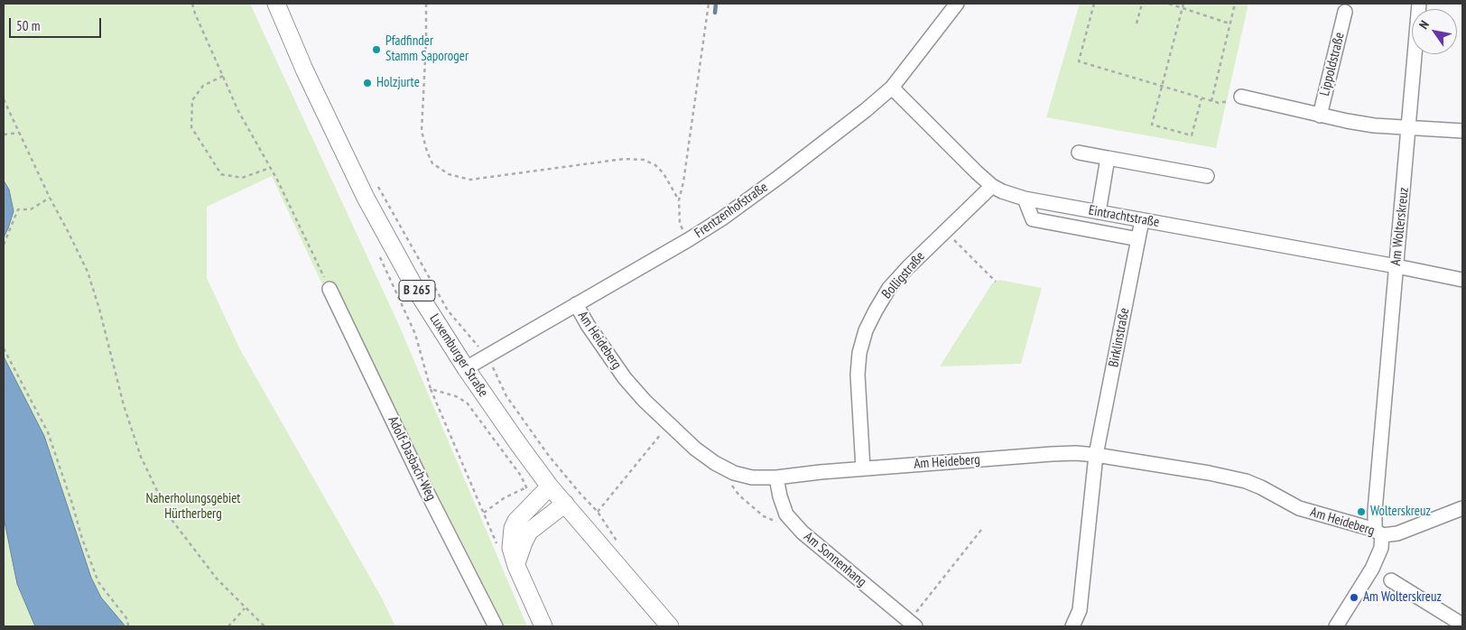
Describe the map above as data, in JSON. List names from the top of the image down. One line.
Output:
{"streets":{"main road":["B 265","Luxemburger Straße"],"street":["Lippoldstraße","Frentzenhofstraße","Eintrachtstraße","Am Wolterskreuz","Bolligstraße","Birklinstraße","Am Heideberg","Adolf-Dasbach-Weg","Am Sonnenhang"]},"crossings":[["Frentzenhofstraße","Eintrachtstraße"],["Frentzenhofstraße","Am Heideberg"],["Frentzenhofstraße","Luxemburger Straße"],["Eintrachtstraße","Am Wolterskreuz"],["Eintrachtstraße","Bolligstraße"],["Eintrachtstraße","Birklinstraße"],["Am Wolterskreuz","Am Heideberg"],["Bolligstraße","Am Heideberg"],["Birklinstraße","Am Heideberg"],["Am Heideberg","Am Sonnenhang"]],"parks":["Naherholungsgebiet Hürtherberg"],"places":["Pfadfinder Stamm Saporoger","Holzjurte","Wolterskreuz","Am Wolterskreuz"],"scale_bar":"50 m","north":"top left"}
